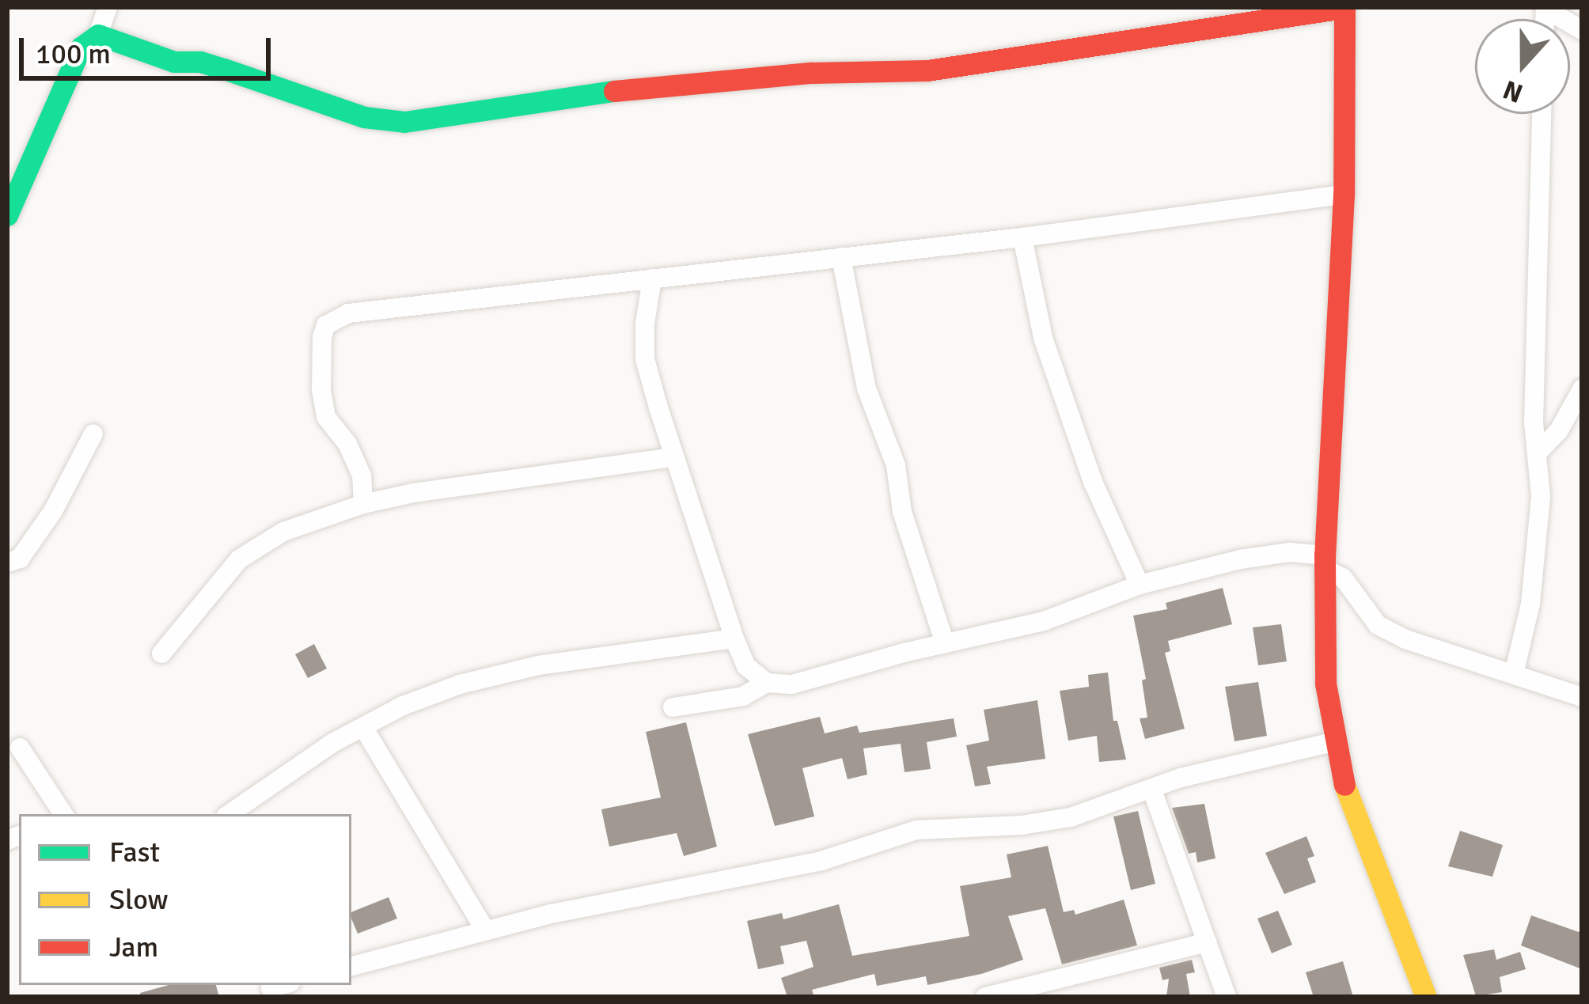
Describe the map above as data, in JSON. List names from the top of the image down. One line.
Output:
{"legend":["Fast","Slow","Jam"],"scale_bar":"100 m","north":"bottom"}
